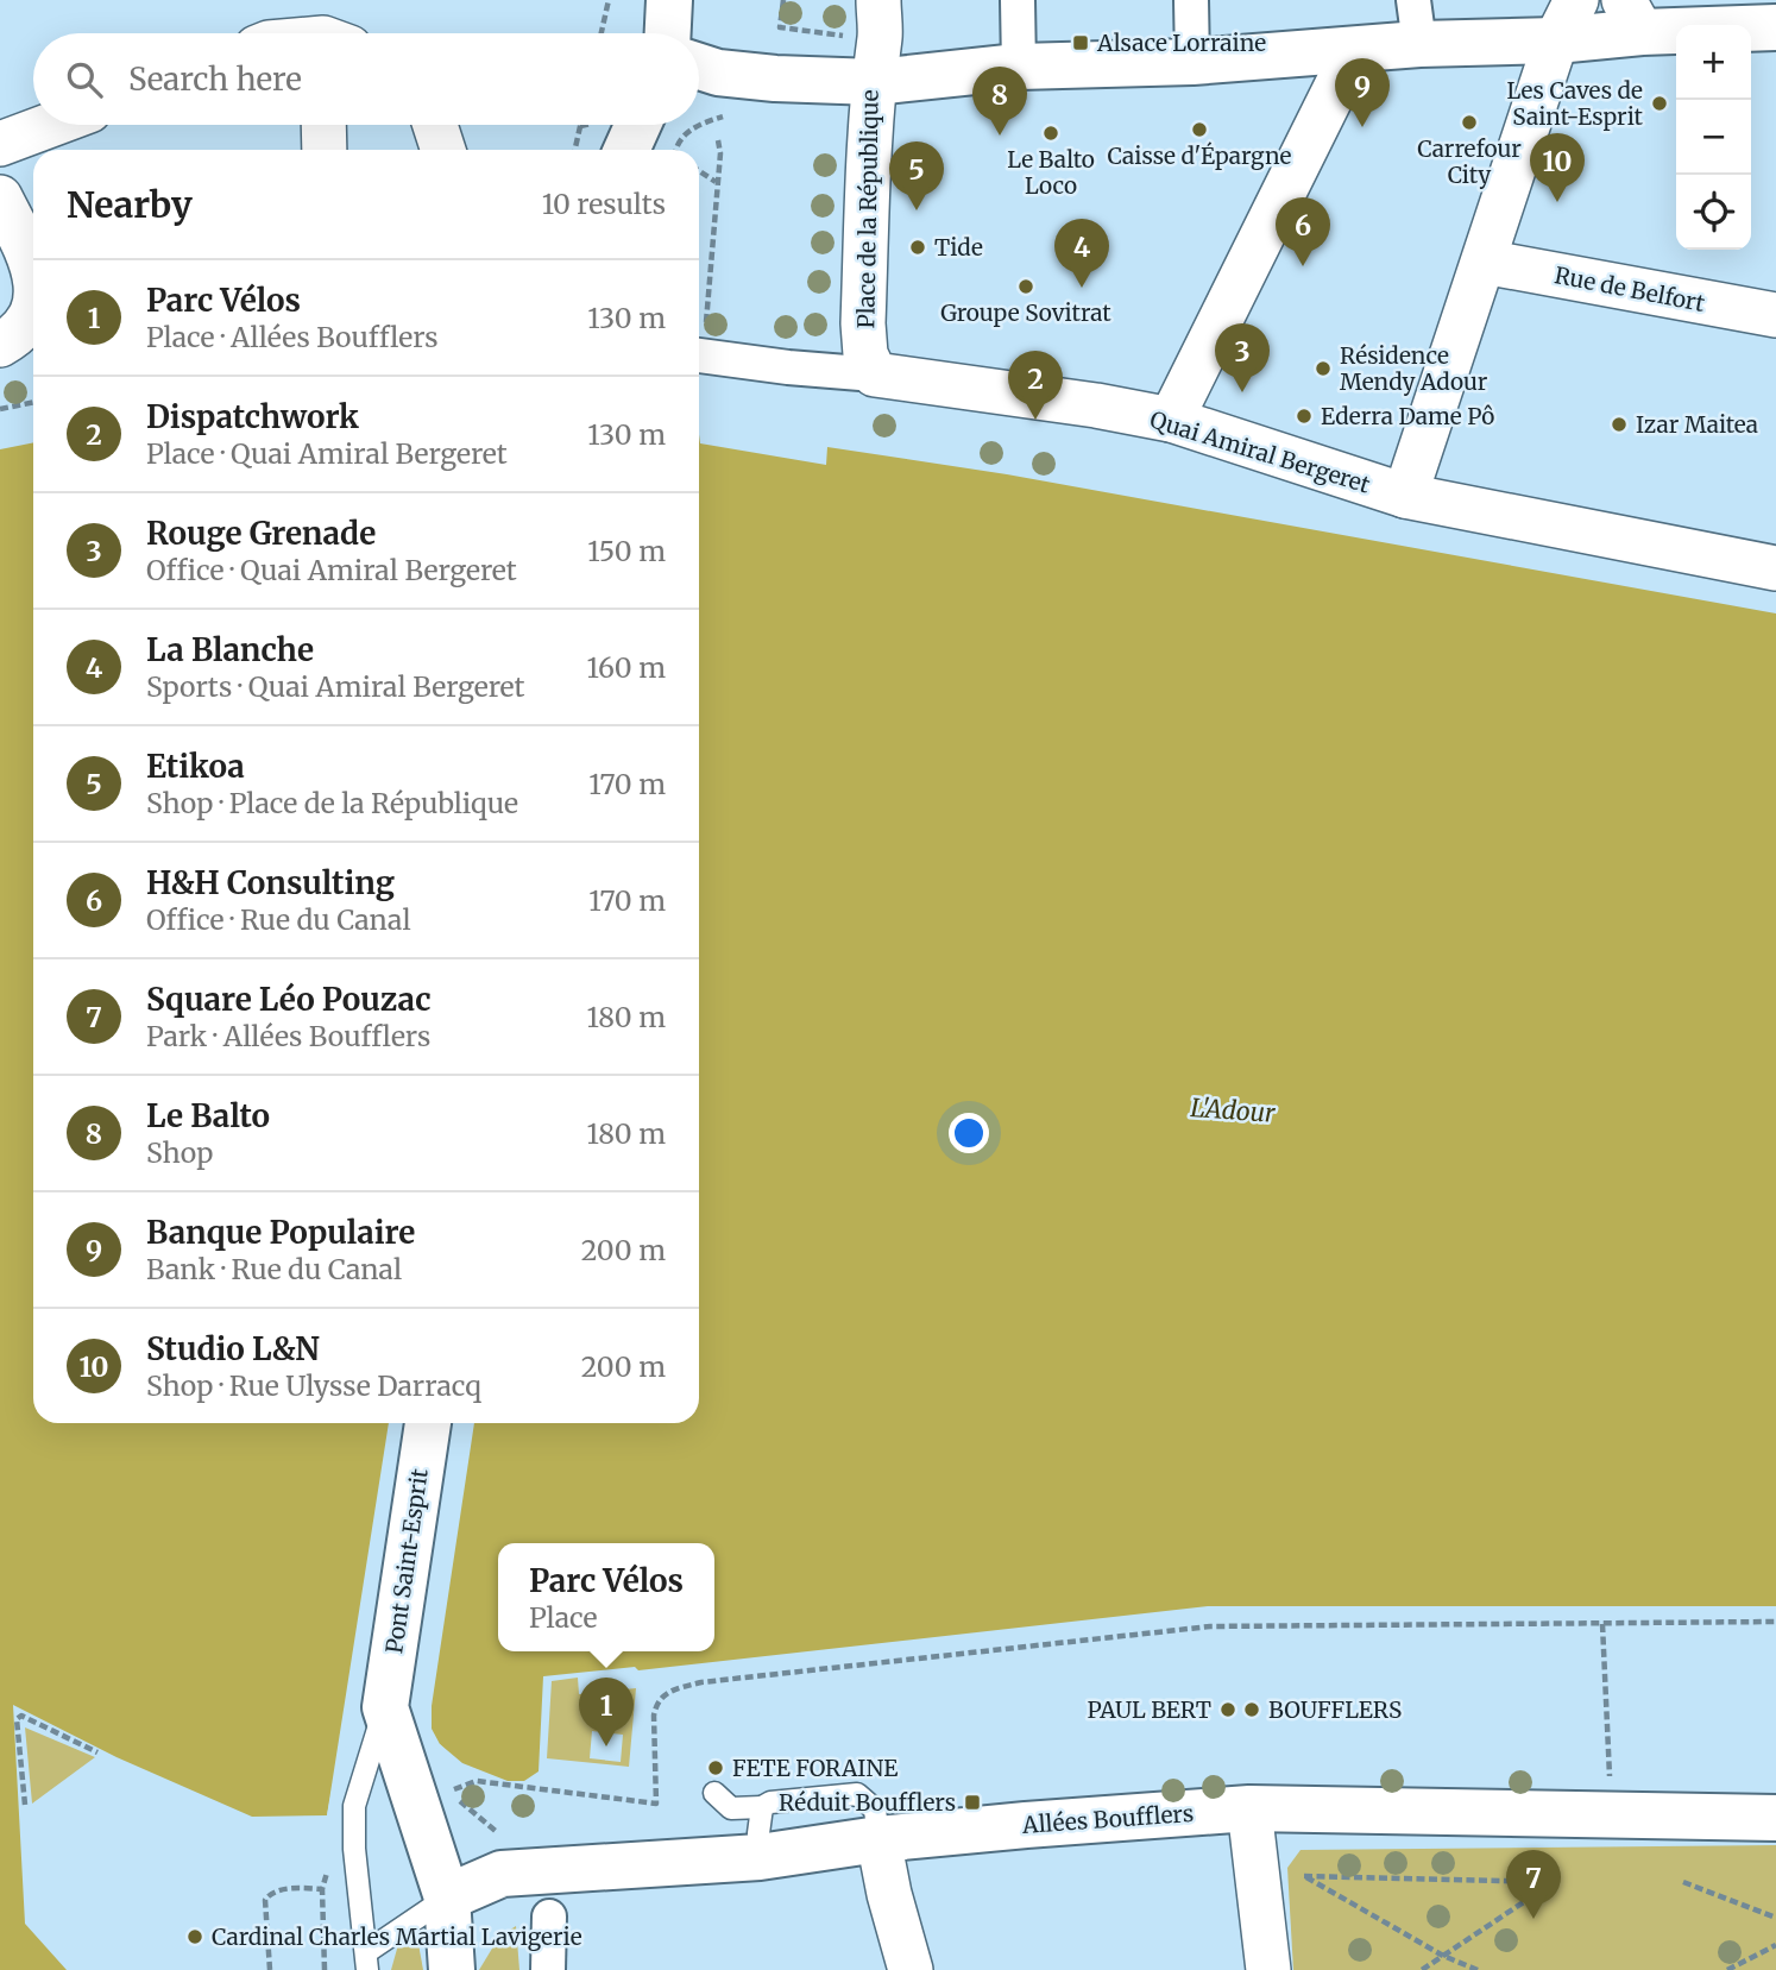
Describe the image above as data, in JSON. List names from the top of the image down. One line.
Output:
{"streets":{"main road":["Place de la République","Pont Saint-Esprit","Allées Boufflers"],"street":["Rue de Belfort","Quai Amiral Bergeret"]},"crossings":[["Place de la République","Quai Amiral Bergeret"],["Pont Saint-Esprit","Allées Boufflers"]],"water":["L'Adour"],"places":{"transit":["Alsace Lorraine","Réduit Boufflers"],"other":["Les Caves de Saint-Esprit","Carrefour City","Caisse d'Épargne","Le Balto Loco","Tide","Groupe Sovitrat","Résidence Mendy Adour","Ederra Dame Pô","Izar Maitea","PAUL BERT","BOUFFLERS","FETE FORAINE","Cardinal Charles Martial Lavigerie"]},"page":{"map_buttons":["+","−"],"search":"Search here","pins":["9","8","10","5","6","4","3","2","1","7"],"heading":["Nearby","10 results"],"list":[{"mark":"1","name":"Parc Vélos","note":"Place · Allées Boufflers","value":"130 m"},{"mark":"2","name":"Dispatchwork","note":"Place · Quai Amiral Bergeret","value":"130 m"},{"mark":"3","name":"Rouge Grenade","note":"Office · Quai Amiral Bergeret","value":"150 m"},{"mark":"4","name":"La Blanche","note":"Sports · Quai Amiral Bergeret","value":"160 m"},{"mark":"5","name":"Etikoa","note":"Shop · Place de la République","value":"170 m"},{"mark":"6","name":"H&H Consulting","note":"Office · Rue du Canal","value":"170 m"},{"mark":"7","name":"Square Léo Pouzac","note":"Park · Allées Boufflers","value":"180 m"},{"mark":"8","name":"Le Balto","note":"Shop","value":"180 m"},{"mark":"9","name":"Banque Populaire","note":"Bank · Rue du Canal","value":"200 m"},{"mark":"10","name":"Studio L&N","note":"Shop · Rue Ulysse Darracq","value":"200 m"}],"popup":["Parc Vélos","Place"]}}
